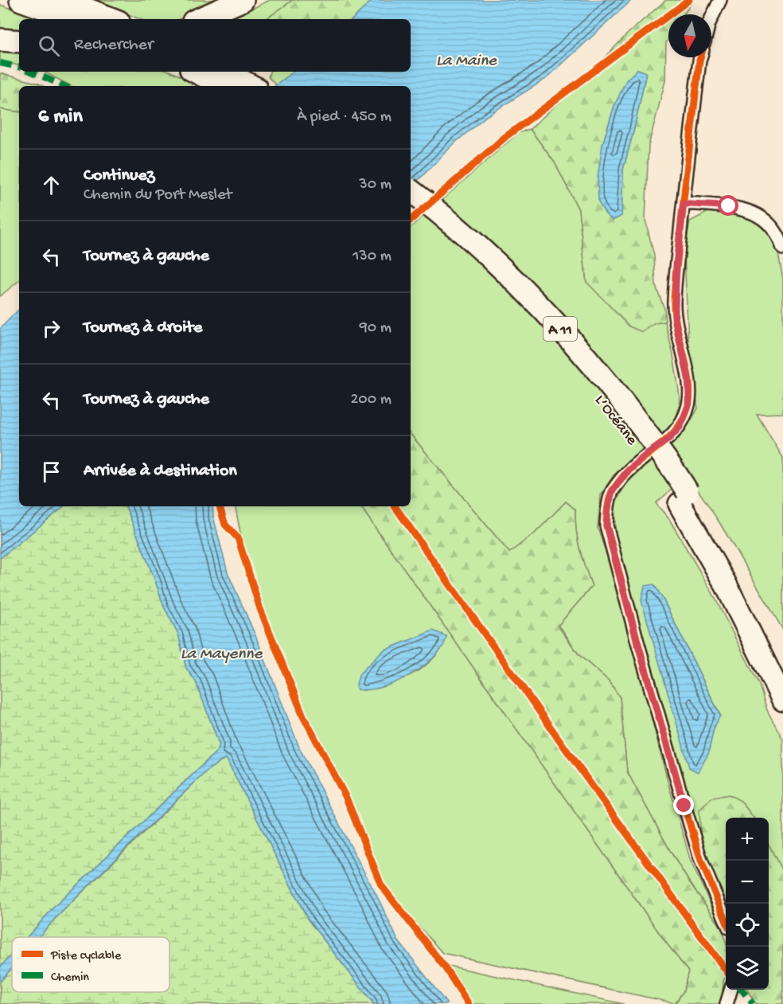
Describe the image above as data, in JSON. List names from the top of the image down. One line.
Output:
{"streets":{"highway":["A 11","L’Océane"]},"water":["La Maine","La Mayenne"],"legend":["Piste cyclable","Chemin"],"north":"bottom","page":{"search":"Rechercher","heading":["6 min","À pied · 450 m"],"list":[["Continuez","Chemin du Port Meslet","30 m"],["Tournez à gauche","130 m"],["Tournez à droite","90 m"],["Tournez à gauche","200 m"],"Arrivée à destination"],"map_buttons":["+","−"]}}
